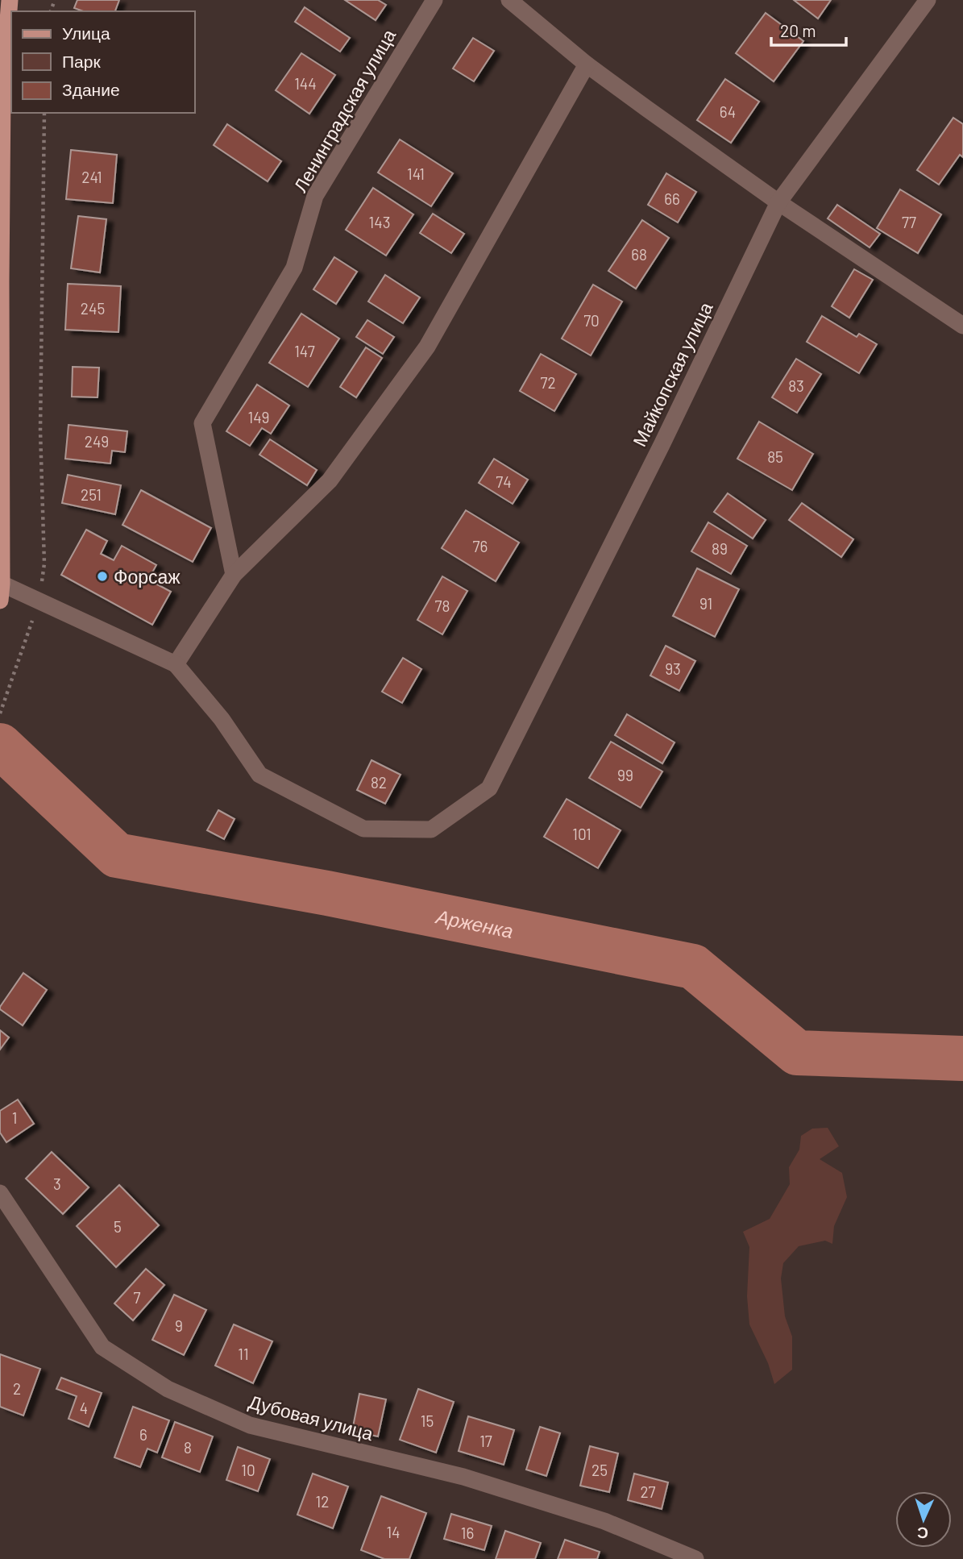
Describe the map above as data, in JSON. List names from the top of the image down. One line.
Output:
{"streets":{"street":["Ленинградская улица","Майкопская улица","Дубовая улица"]},"water":["Арженка"],"places":["Форсаж"],"house_numbers":["144","64","141","241","66","143","77","68","245","70","147","72","83","149","249","85","74","251","76","89","91","78","93","99","82","101","1","3","5","7","9","11","2","4","15","6","17","8","10","25","27","12","14","16"],"legend":["Улица","Парк","Здание"],"scale_bar":"20 m","north":"bottom"}
